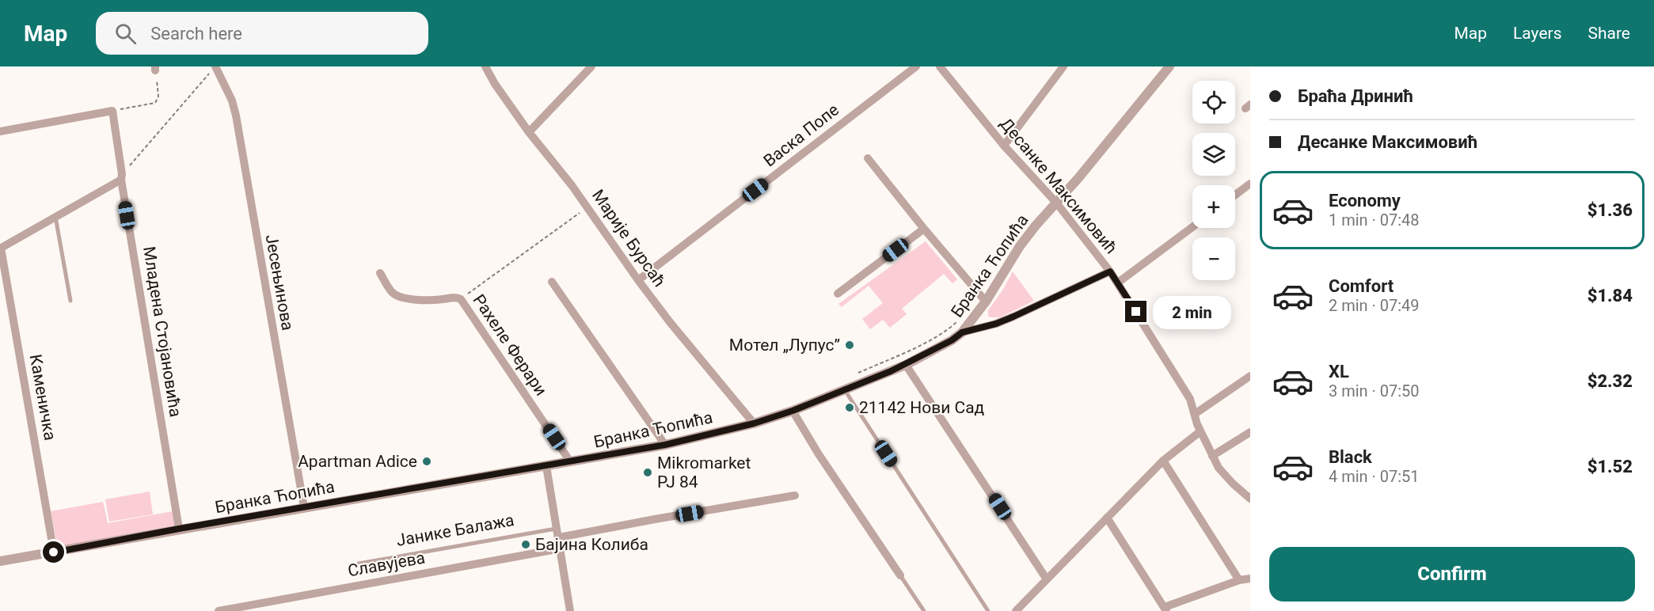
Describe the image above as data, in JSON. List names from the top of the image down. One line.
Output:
{"streets":{"street":["Васка Попе","Десанке Максимовић","Марије Бурсаћ","Бранка Ћопића","Јесењинова","Младена Стојановића","Рахеле Ферари","Каменичка","Славујева"],"lane":["Јанике Балажа"]},"crossings":[["Васка Попе","Марије Бурсаћ"],["Десанке Максимовић","Бранка Ћопића"],["Марије Бурсаћ","Бранка Ћопића"],["Бранка Ћопића","Јесењинова"],["Бранка Ћопића","Младена Стојановића"],["Бранка Ћопића","Рахеле Ферари"],["Бранка Ћопића","Каменичка"]],"places":["Мотел „Лупус”","21142 Нови Сад","Apartman Adice","Mikromarket PJ 84","Бајина Колиба"],"page":{"header":"Map","search":"Search here","nav":["Map","Layers","Share"],"banner":["Браћа Дринић","Десанке Максимовић"],"map_buttons":["+","−"],"list":[{"name":"Economy","note":"1 min · 07:48","value":"$1.36"},{"name":"Comfort","note":"2 min · 07:49","value":"$1.84"},{"name":"XL","note":"3 min · 07:50","value":"$2.32"},{"name":"Black","note":"4 min · 07:51","value":"$1.52"}],"bubble":"2 min","buttons":"Confirm"}}
